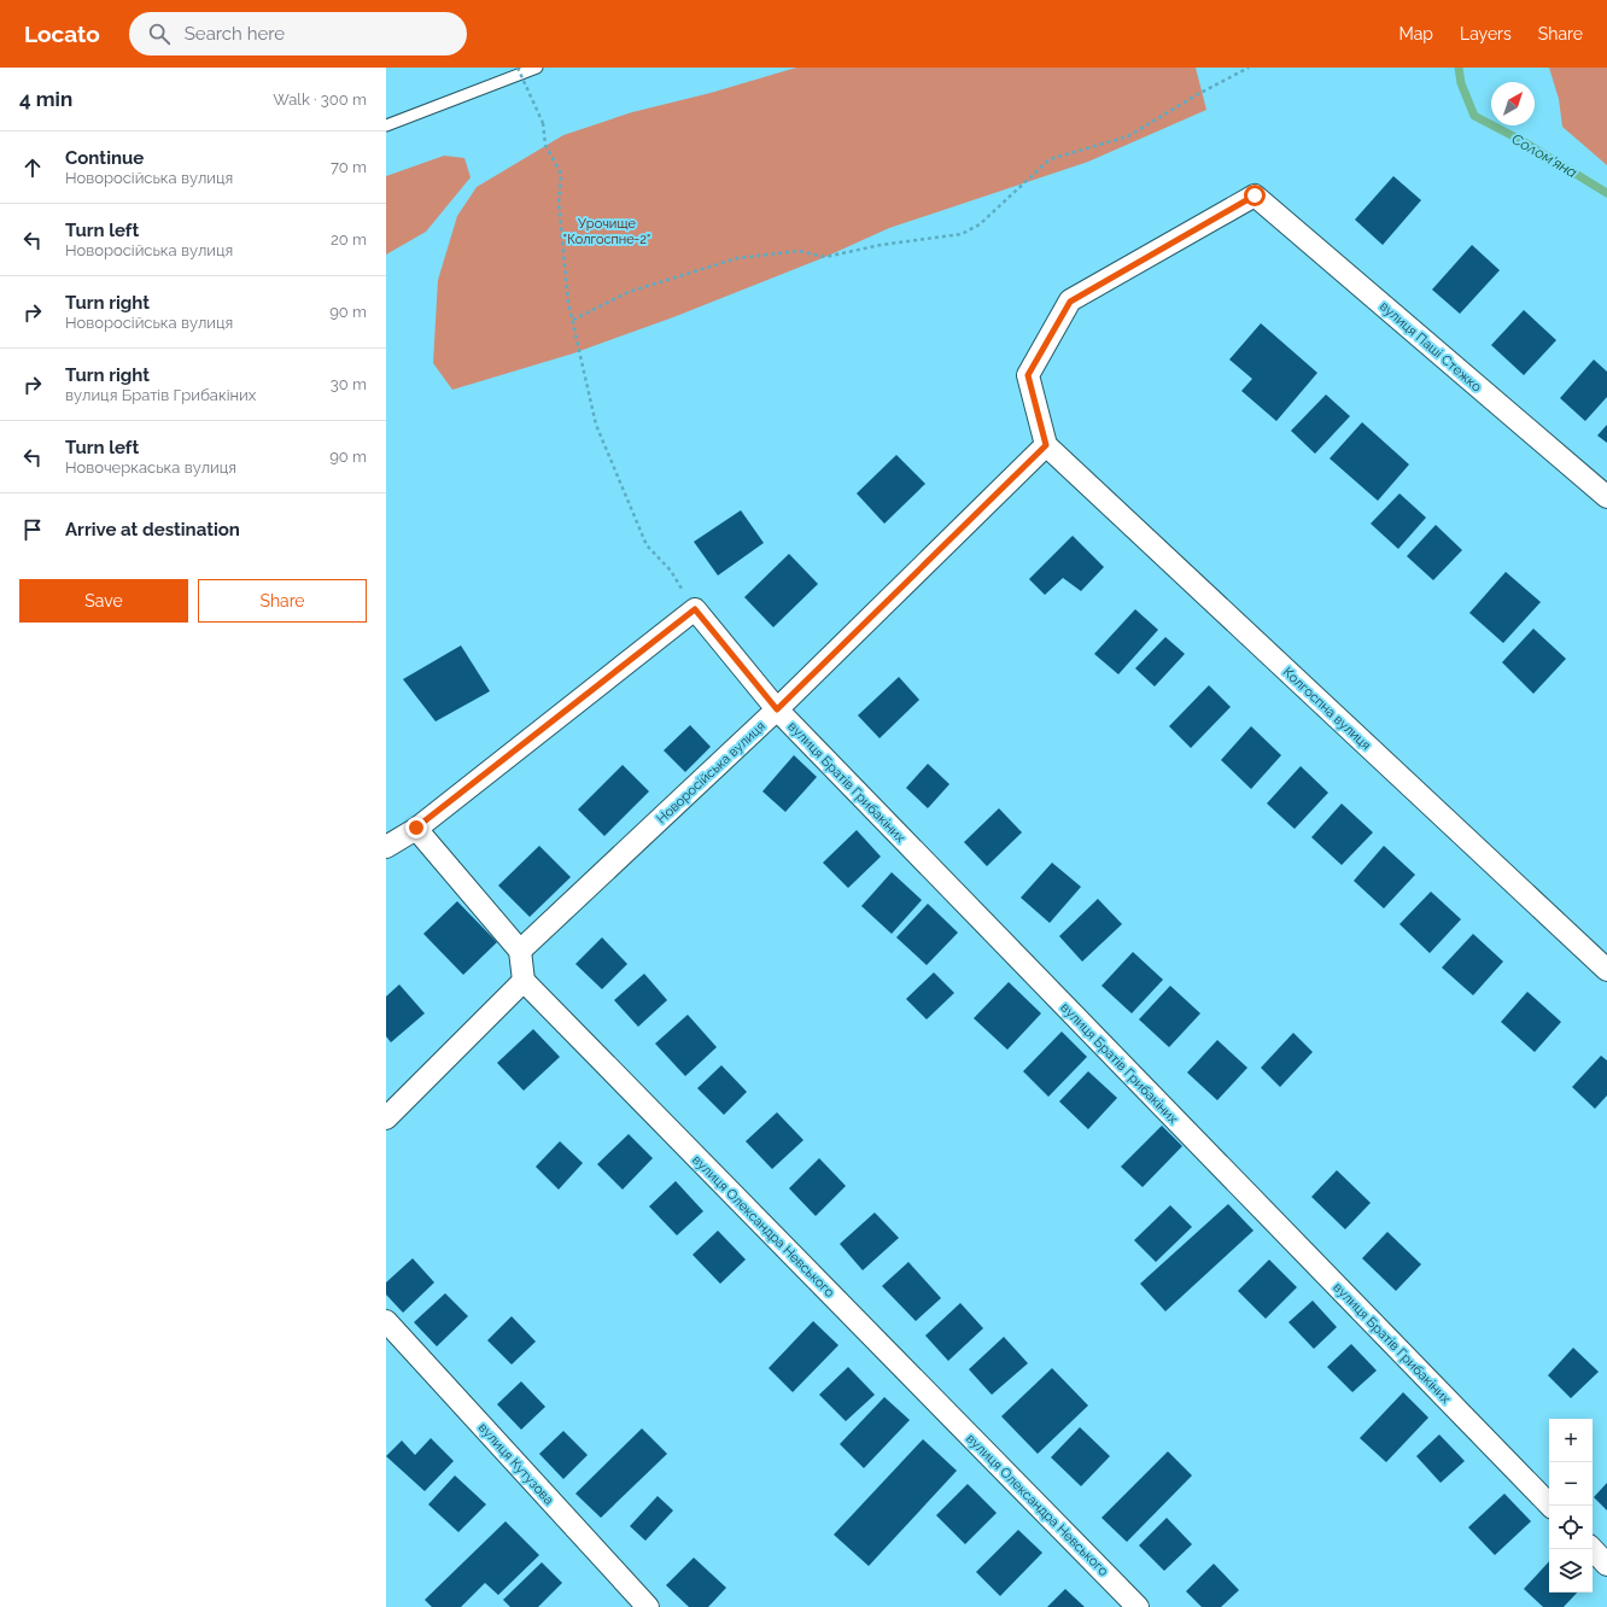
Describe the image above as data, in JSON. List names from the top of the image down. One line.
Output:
{"streets":{"street":["вулиця Паші Стежко","Колгоспна вулиця","Новоросійська вулиця","вулиця Братів Грибакіних","вулиця Олександра Невського","вулиця Кутузова"]},"crossings":[["вулиця Паші Стежко","Колгоспна вулиця"],["вулиця Паші Стежко","Новоросійська вулиця"],["Колгоспна вулиця","Новоросійська вулиця"],["Новоросійська вулиця","вулиця Братів Грибакіних"]],"water":["Солом'яна"],"parks":["Урочище \"Колгоспне-2\""],"north":"top right","page":{"header":"Locato","search":"Search here","nav":["Map","Layers","Share"],"heading":["4 min","Walk · 300 m"],"list":[["Continue","Новоросійська вулиця","70 m"],["Turn left","Новоросійська вулиця","20 m"],["Turn right","Новоросійська вулиця","90 m"],["Turn right","вулиця Братів Грибакіних","30 m"],["Turn left","Новочеркаська вулиця","90 m"],"Arrive at destination"],"buttons":["Save","Share"],"map_buttons":["+","−"]}}
